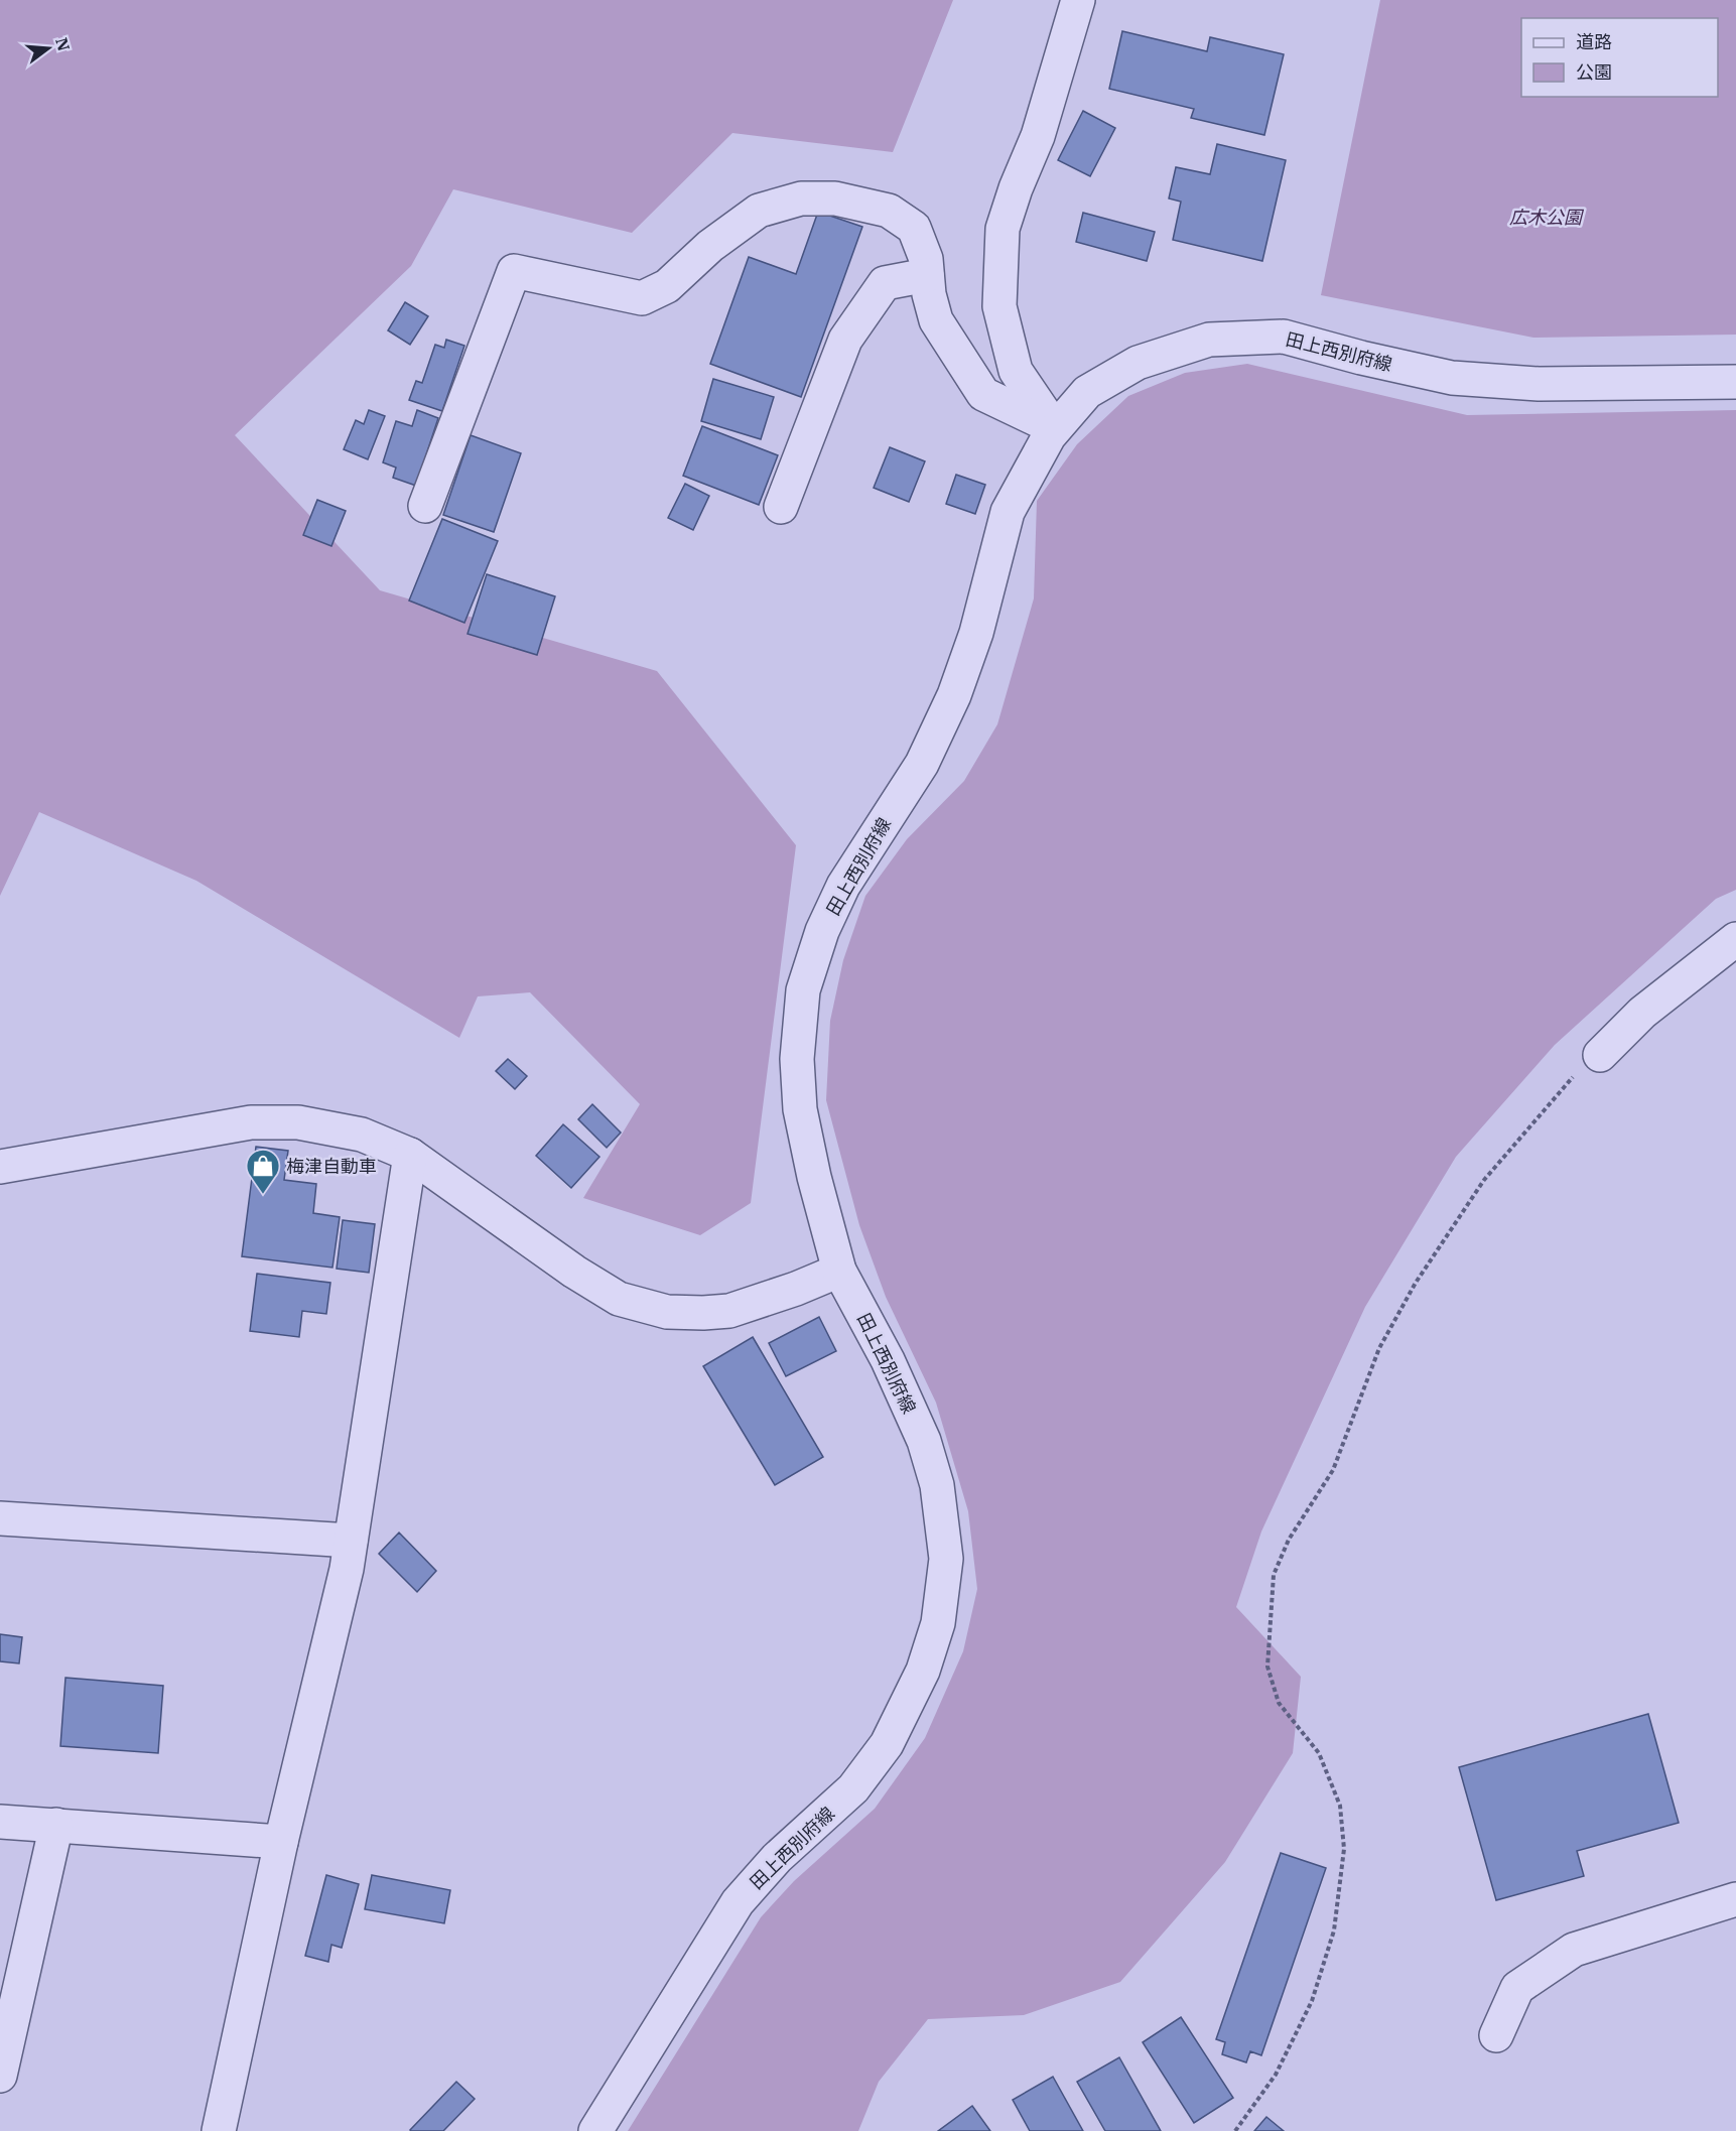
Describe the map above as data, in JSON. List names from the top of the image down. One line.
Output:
{"streets":{"street":["田上西別府線"]},"parks":["広木公園"],"places":{"shop":["梅津自動車"]},"legend":["道路","公園"],"north":"right"}
